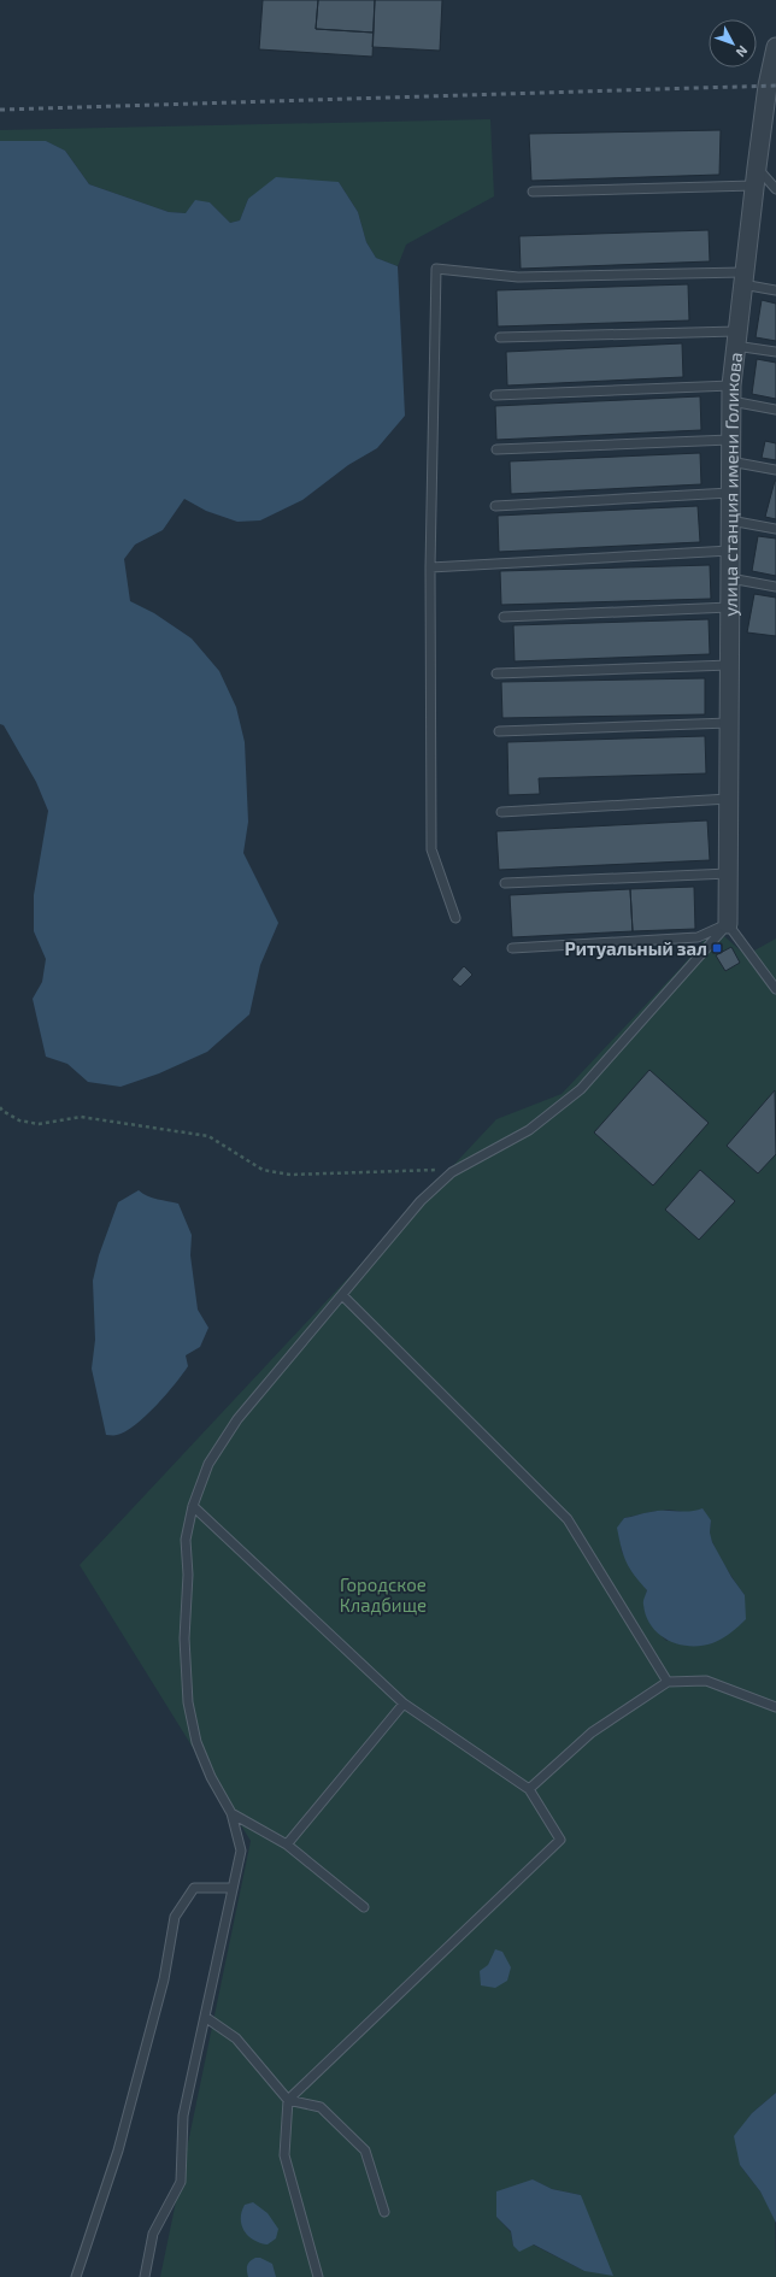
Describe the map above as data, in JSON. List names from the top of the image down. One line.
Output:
{"streets":{"street":["улица станция имени Голикова"]},"parks":["Городское Кладбище"],"places":{"transit":["Ритуальный зал"]},"north":"bottom right"}
